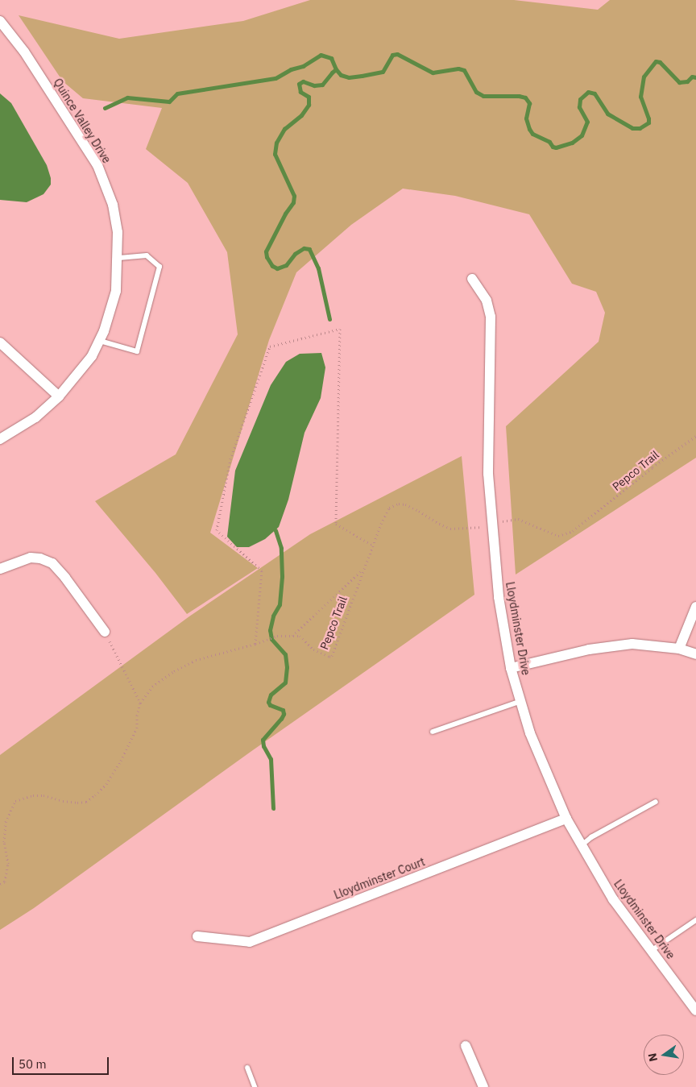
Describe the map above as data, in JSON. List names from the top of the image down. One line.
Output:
{"streets":{"street":["Quince Valley Drive","Lloydminster Drive","Lloydminster Court"],"path":["Pepco Trail"]},"crossings":[["Pepco Trail","Lloydminster Drive"],["Lloydminster Drive","Lloydminster Court"]],"scale_bar":"50 m","north":"left"}
